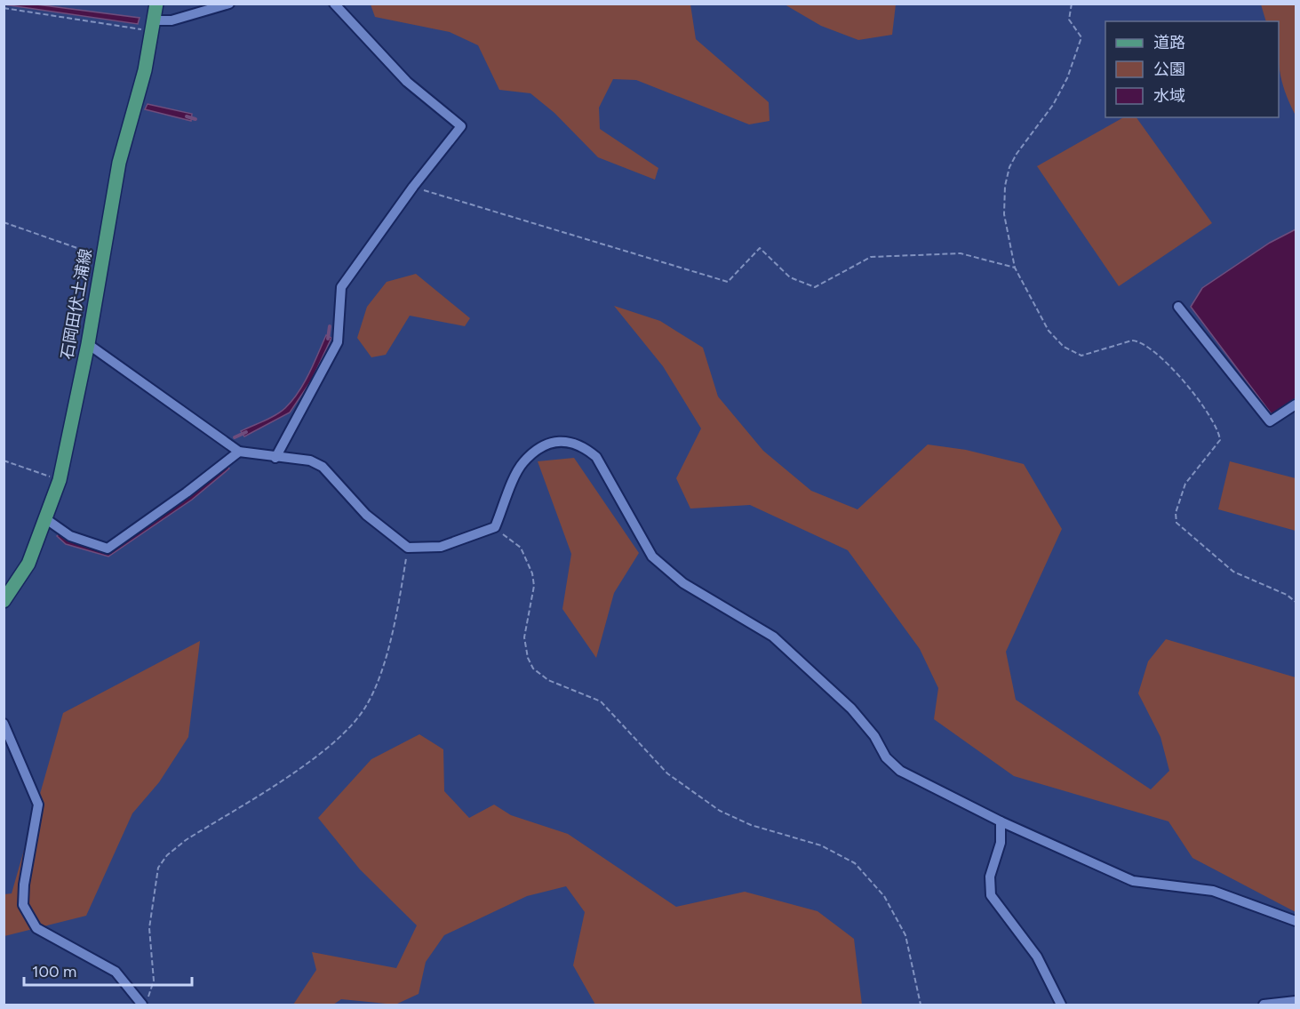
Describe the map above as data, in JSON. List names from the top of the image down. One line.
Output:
{"streets":{"main road":["石岡田伏土浦線"]},"legend":["道路","公園","水域"],"scale_bar":"100 m"}
